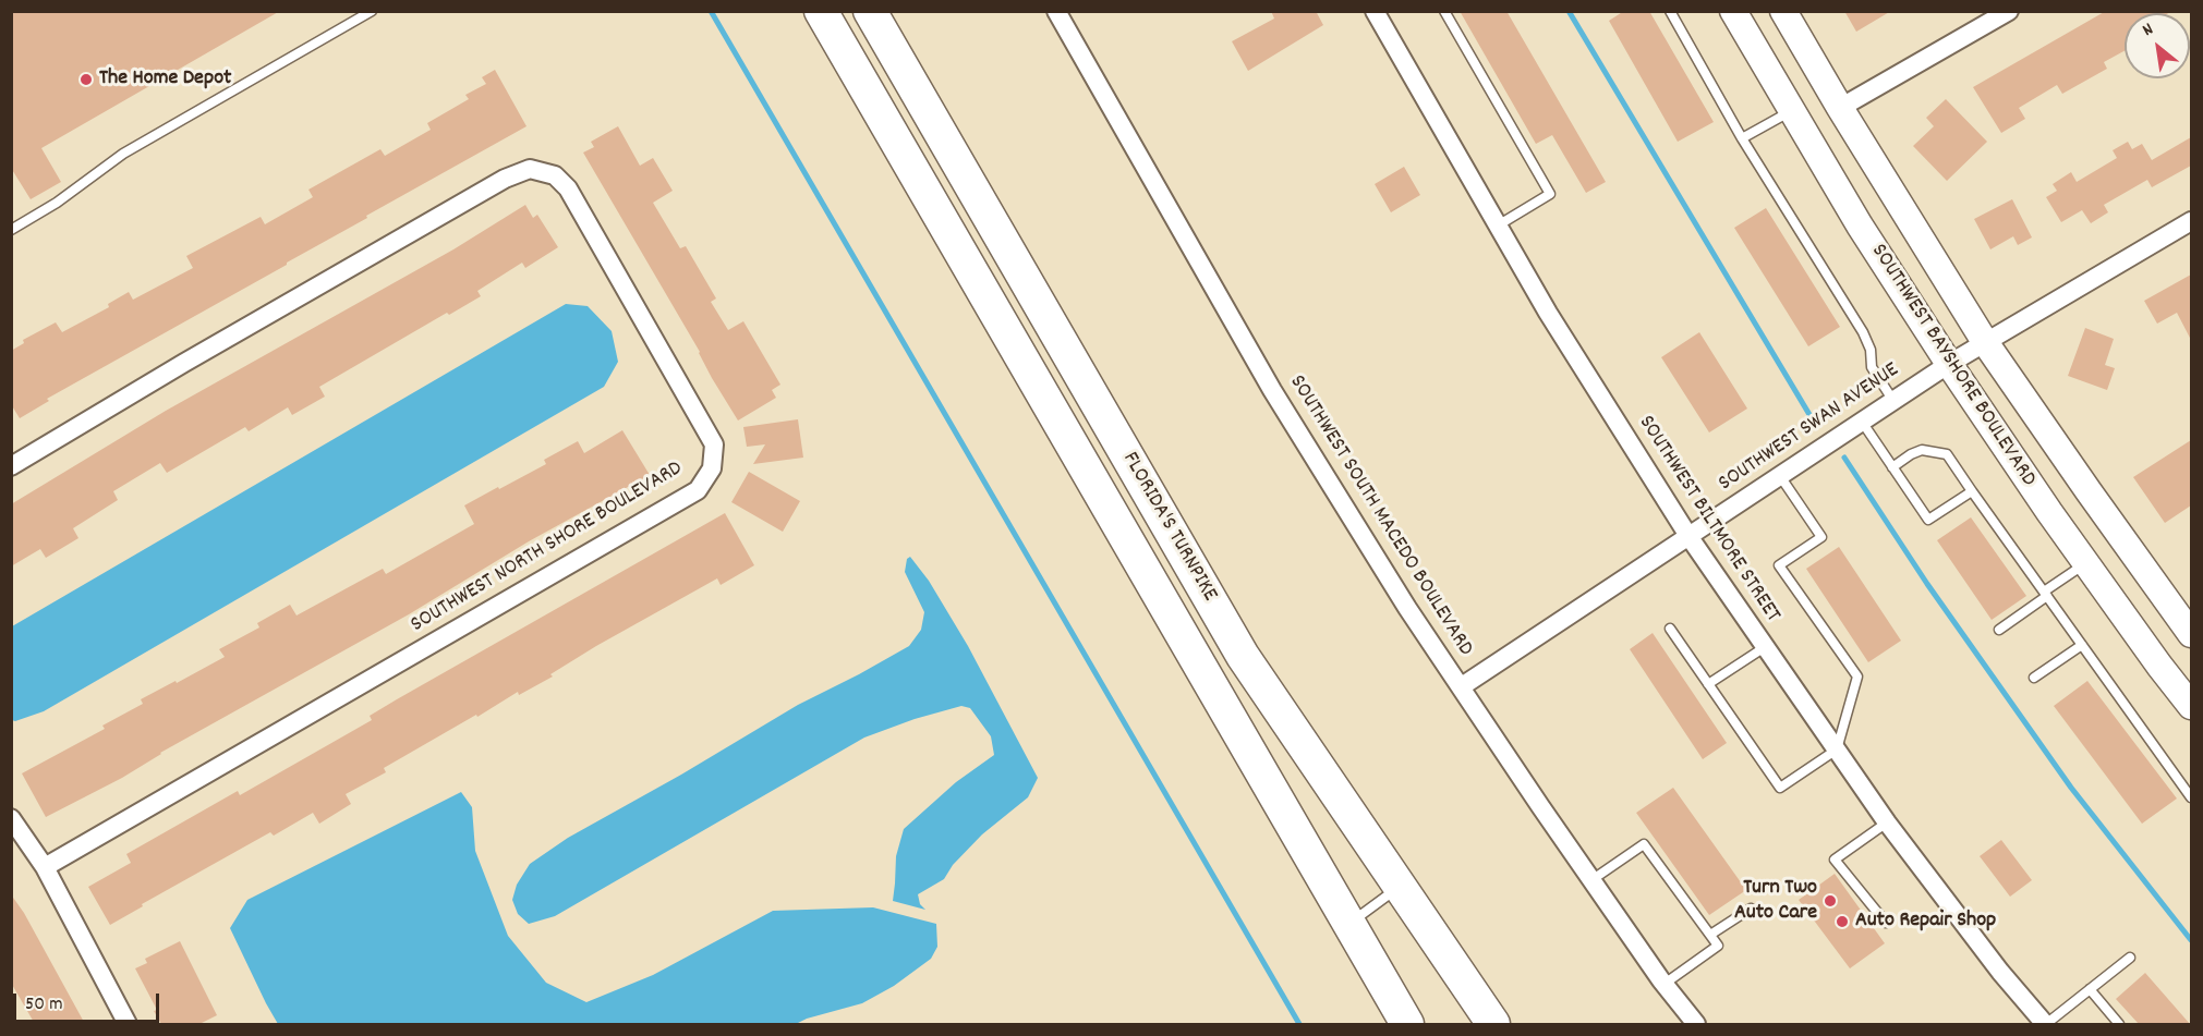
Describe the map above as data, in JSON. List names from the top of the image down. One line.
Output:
{"streets":{"highway":["FLORIDA'S TURNPIKE"],"main road":["SOUTHWEST BAYSHORE BOULEVARD"],"street":["SOUTHWEST SWAN AVENUE","SOUTHWEST SOUTH MACEDO BOULEVARD","SOUTHWEST BILTMORE STREET","SOUTHWEST NORTH SHORE BOULEVARD"]},"crossings":[["SOUTHWEST BAYSHORE BOULEVARD","SOUTHWEST SWAN AVENUE"],["SOUTHWEST SWAN AVENUE","SOUTHWEST SOUTH MACEDO BOULEVARD"],["SOUTHWEST SWAN AVENUE","SOUTHWEST BILTMORE STREET"]],"places":["The Home Depot","Turn Two Auto Care","Auto Repair Shop"],"scale_bar":"50 m","north":"top left"}
